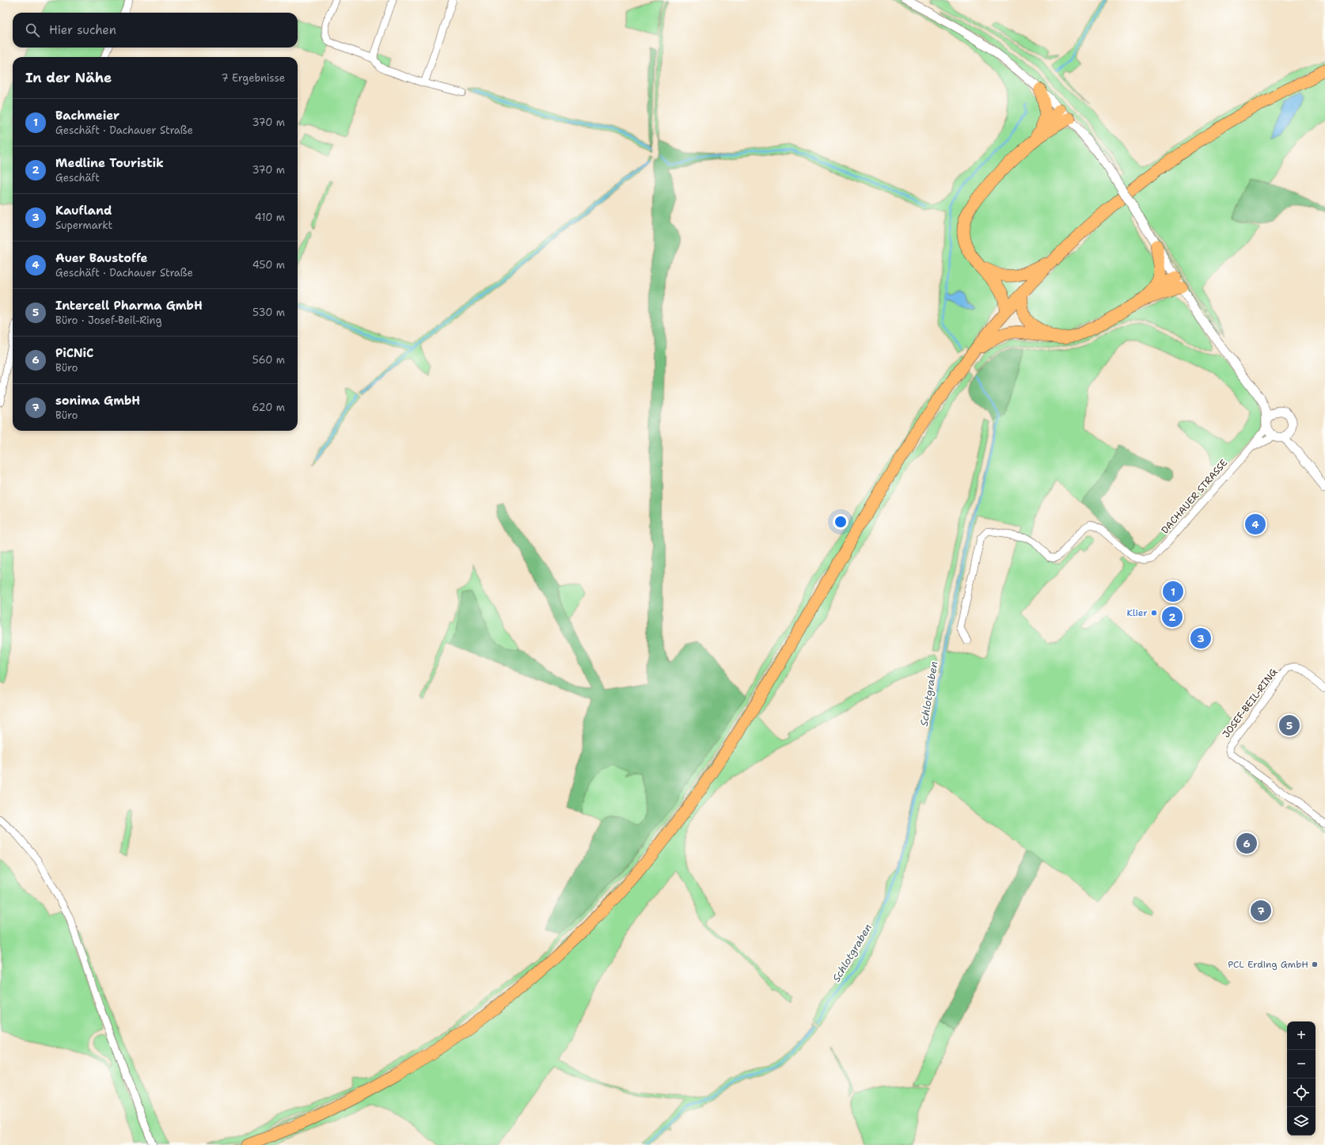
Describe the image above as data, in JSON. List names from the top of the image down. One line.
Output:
{"streets":{"street":["DACHAUER STRASSE","JOSEF-BEIL-RING"]},"water":["Schlotgraben"],"places":["Klier","PCL Erding GmbH"],"page":{"search":"Hier suchen","heading":["In der Nähe","7 Ergebnisse"],"list":[{"mark":"1","name":"Bachmeier","note":"Geschäft · Dachauer Straße","value":"370 m"},{"mark":"2","name":"Medline Touristik","note":"Geschäft","value":"370 m"},{"mark":"3","name":"Kaufland","note":"Supermarkt","value":"410 m"},{"mark":"4","name":"Auer Baustoffe","note":"Geschäft · Dachauer Straße","value":"450 m"},{"mark":"5","name":"Intercell Pharma GmbH","note":"Büro · Josef-Beil-Ring","value":"530 m"},{"mark":"6","name":"PiCNiC","note":"Büro","value":"560 m"},{"mark":"7","name":"sonima GmbH","note":"Büro","value":"620 m"}],"pins":["4","1","2","3","5","6","7"],"map_buttons":["+","−"]}}
